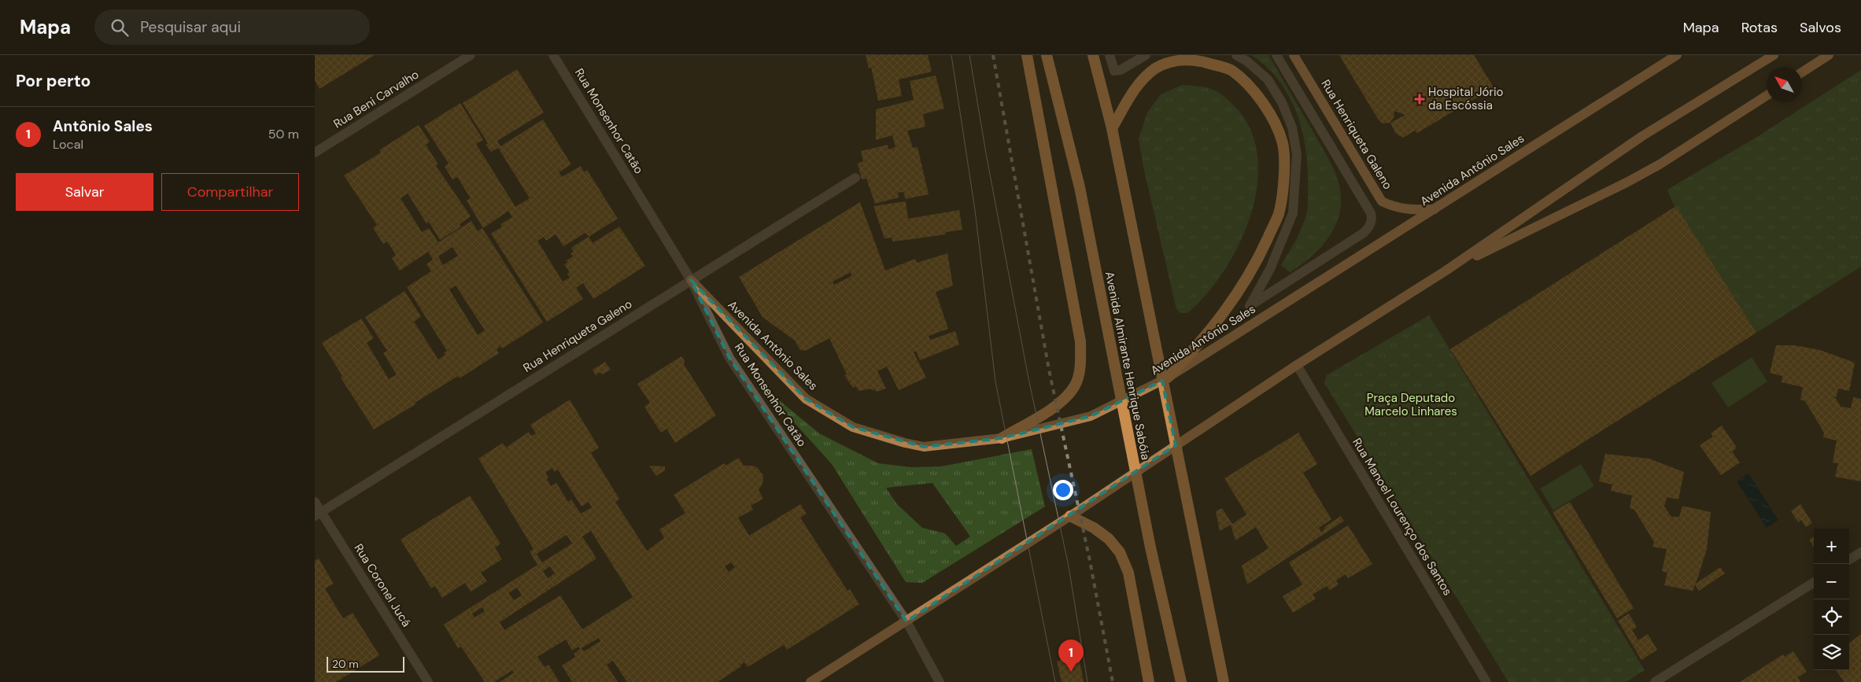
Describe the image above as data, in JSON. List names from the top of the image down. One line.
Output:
{"streets":{"highway":["Avenida Almirante Henrique Sabóia"],"main road":["Rua Henriqueta Galeno","Avenida Antônio Sales"],"street":["Rua Beni Carvalho","Rua Monsenhor Catão","Rua Manoel Lourenço dos Santos","Rua Coronel Jucá"]},"crossings":[["Rua Monsenhor Catão","Rua Henriqueta Galeno"],["Rua Monsenhor Catão","Avenida Antônio Sales"],["Rua Henriqueta Galeno","Avenida Antônio Sales"],["Rua Henriqueta Galeno","Rua Coronel Jucá"]],"parks":["Praça Deputado Marcelo Linhares"],"places":{"health":["Hospital Jório da Escóssia"]},"scale_bar":"20 m","north":"top left","page":{"header":"Mapa","search":"Pesquisar aqui","nav":["Mapa","Rotas","Salvos"],"heading":"Por perto","list":[{"mark":"1","name":"Antônio Sales","note":"Local","value":"50 m"}],"buttons":["Salvar","Compartilhar"],"map_buttons":["+","−"],"pins":"1","scale":"20 m"}}
